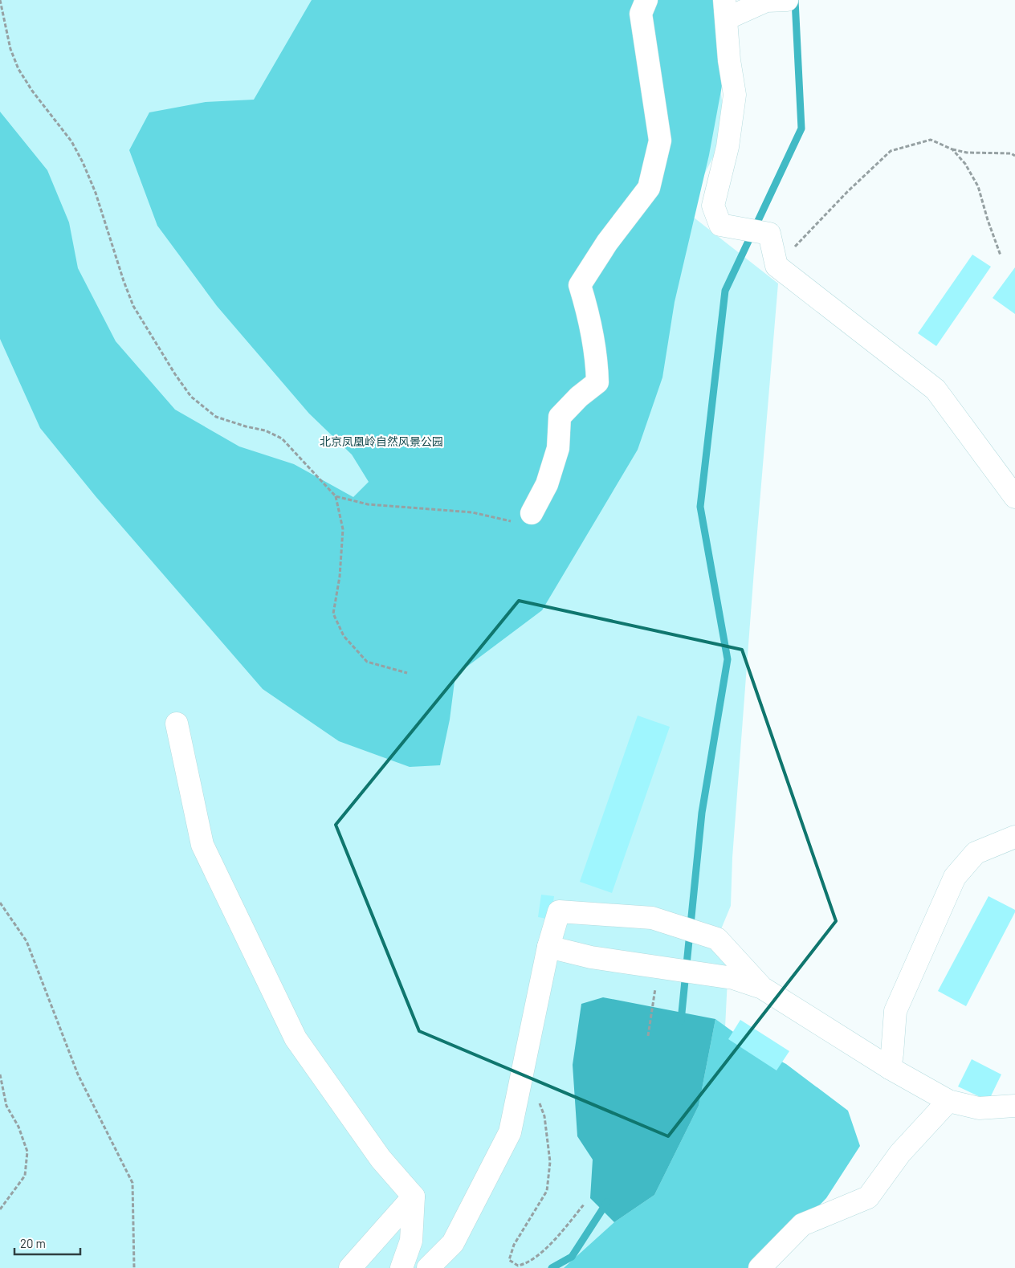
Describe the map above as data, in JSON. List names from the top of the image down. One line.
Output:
{"parks":["北京凤凰岭自然风景公园"],"scale_bar":"20 m"}
